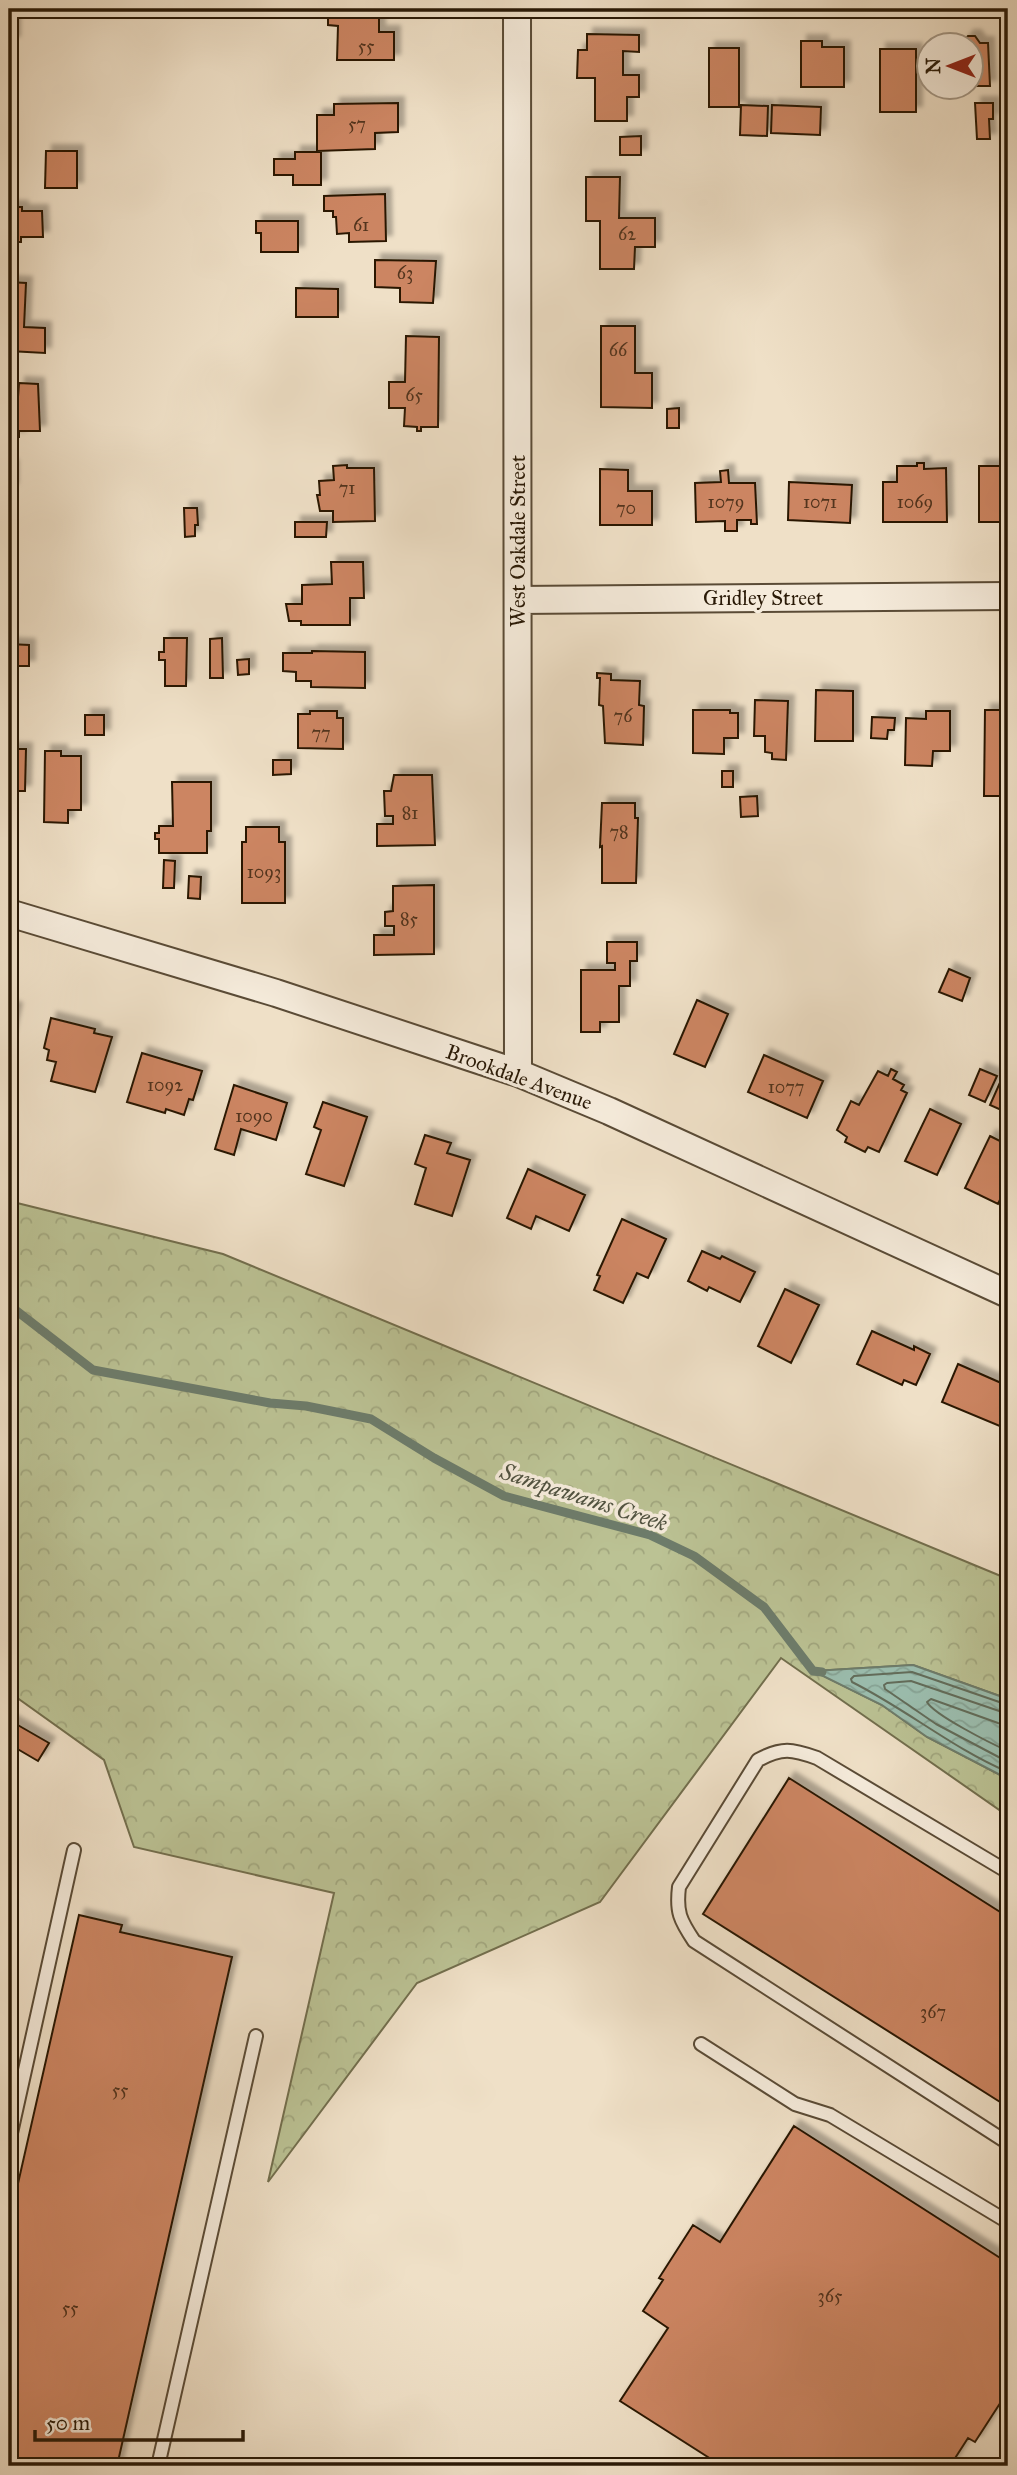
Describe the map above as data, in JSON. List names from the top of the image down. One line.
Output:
{"streets":{"street":["West Oakdale Street","Gridley Street","Brookdale Avenue"]},"crossings":[["West Oakdale Street","Gridley Street"],["West Oakdale Street","Brookdale Avenue"]],"water":["Sampawams Creek"],"house_numbers":["55","57","61","62","63","66","65","71","1079","1071","1069","70","76","77","81","78","1093","85","1092","1077","1090","367","55","365","55"],"scale_bar":"50 m","north":"left"}
